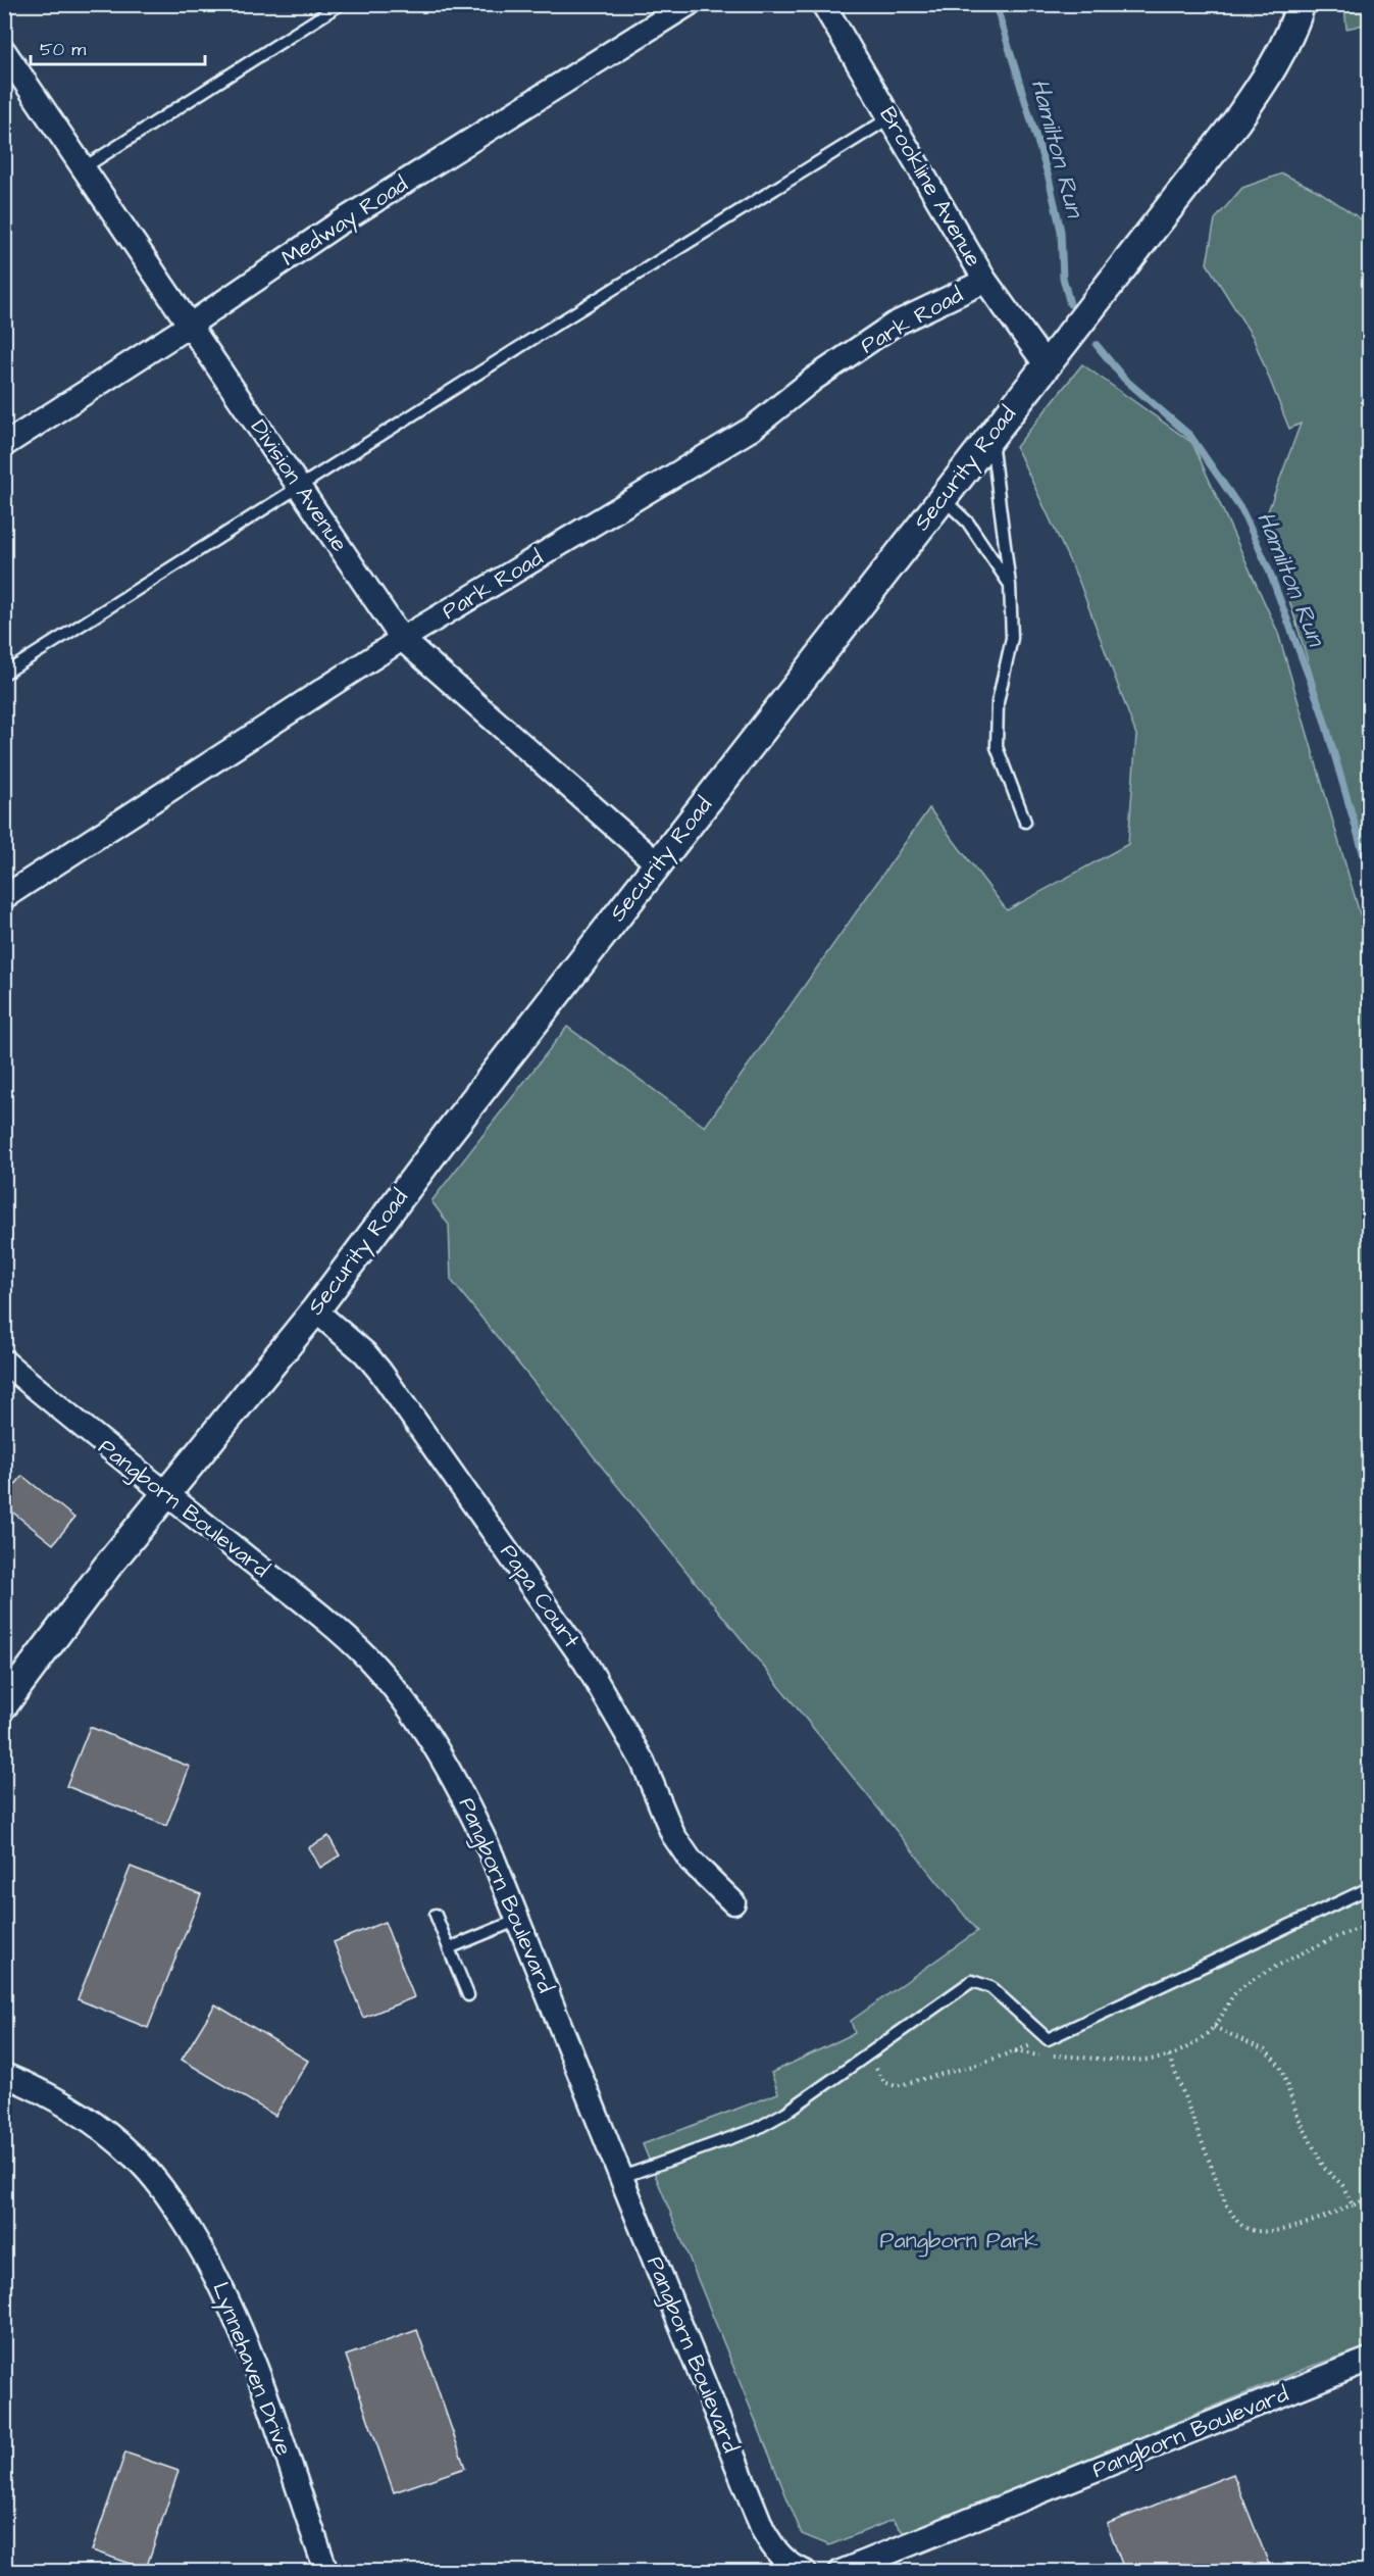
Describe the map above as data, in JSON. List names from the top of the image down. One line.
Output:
{"streets":{"street":["Brookline Avenue","Medway Road","Park Road","Security Road","Division Avenue","Pangborn Boulevard","Papa Court","Lynnehaven Drive"]},"crossings":[["Brookline Avenue","Park Road"],["Brookline Avenue","Security Road"],["Medway Road","Division Avenue"],["Park Road","Division Avenue"],["Security Road","Division Avenue"],["Security Road","Pangborn Boulevard"],["Security Road","Papa Court"]],"water":["Hamilton Run"],"parks":["Pangborn Park"],"scale_bar":"50 m"}
